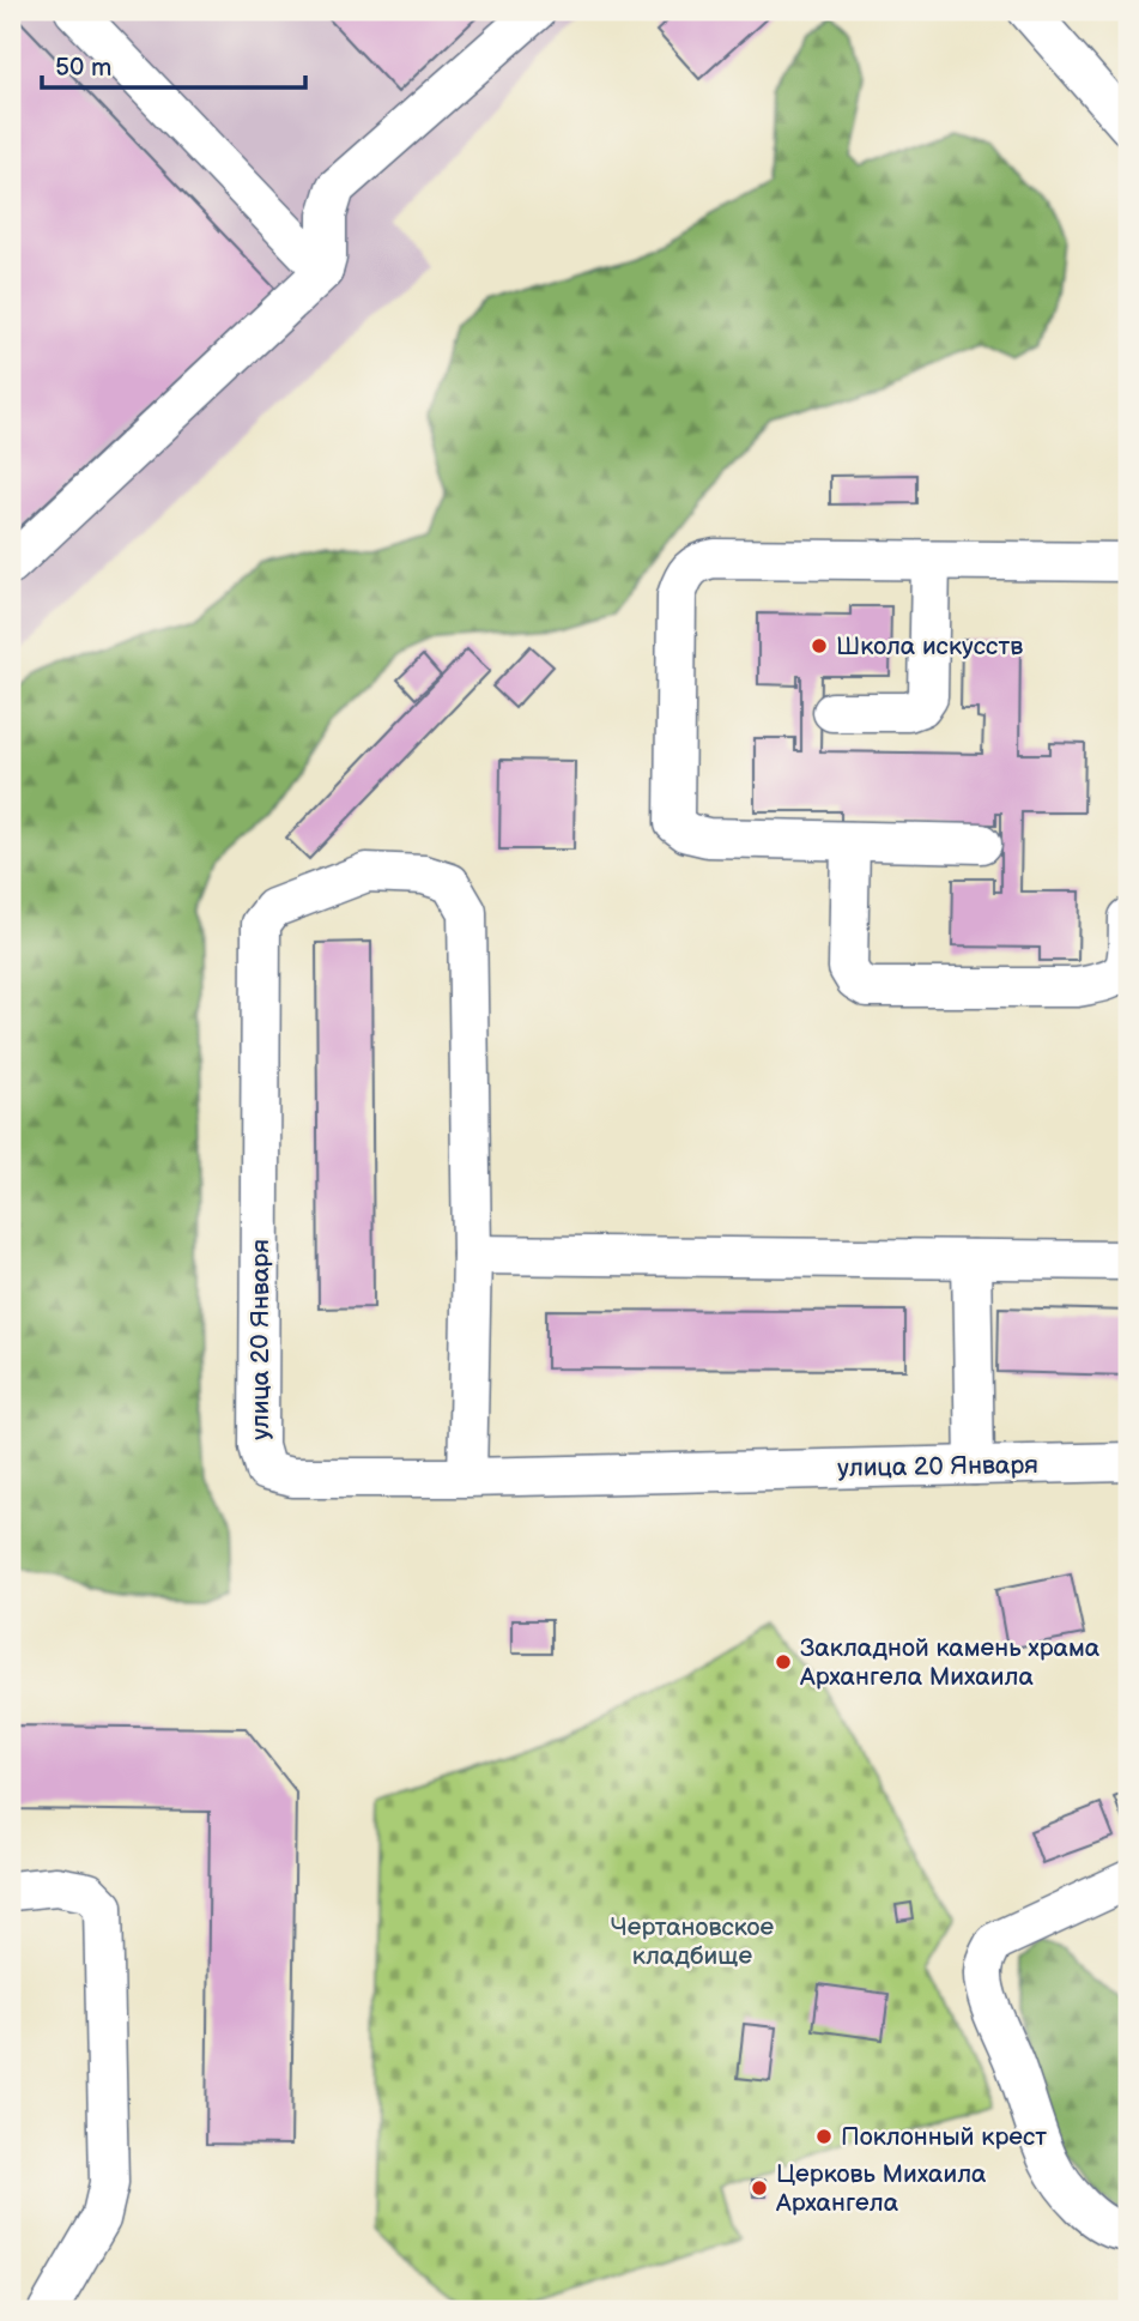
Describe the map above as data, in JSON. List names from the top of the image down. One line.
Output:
{"streets":{"street":["улица 20 Января"]},"parks":["Чертановское кладбище"],"places":["Школа искусств","Закладной камень храма Архангела Михаила","Поклонный крест","Церковь Михаила Архангела"],"scale_bar":"50 m"}
